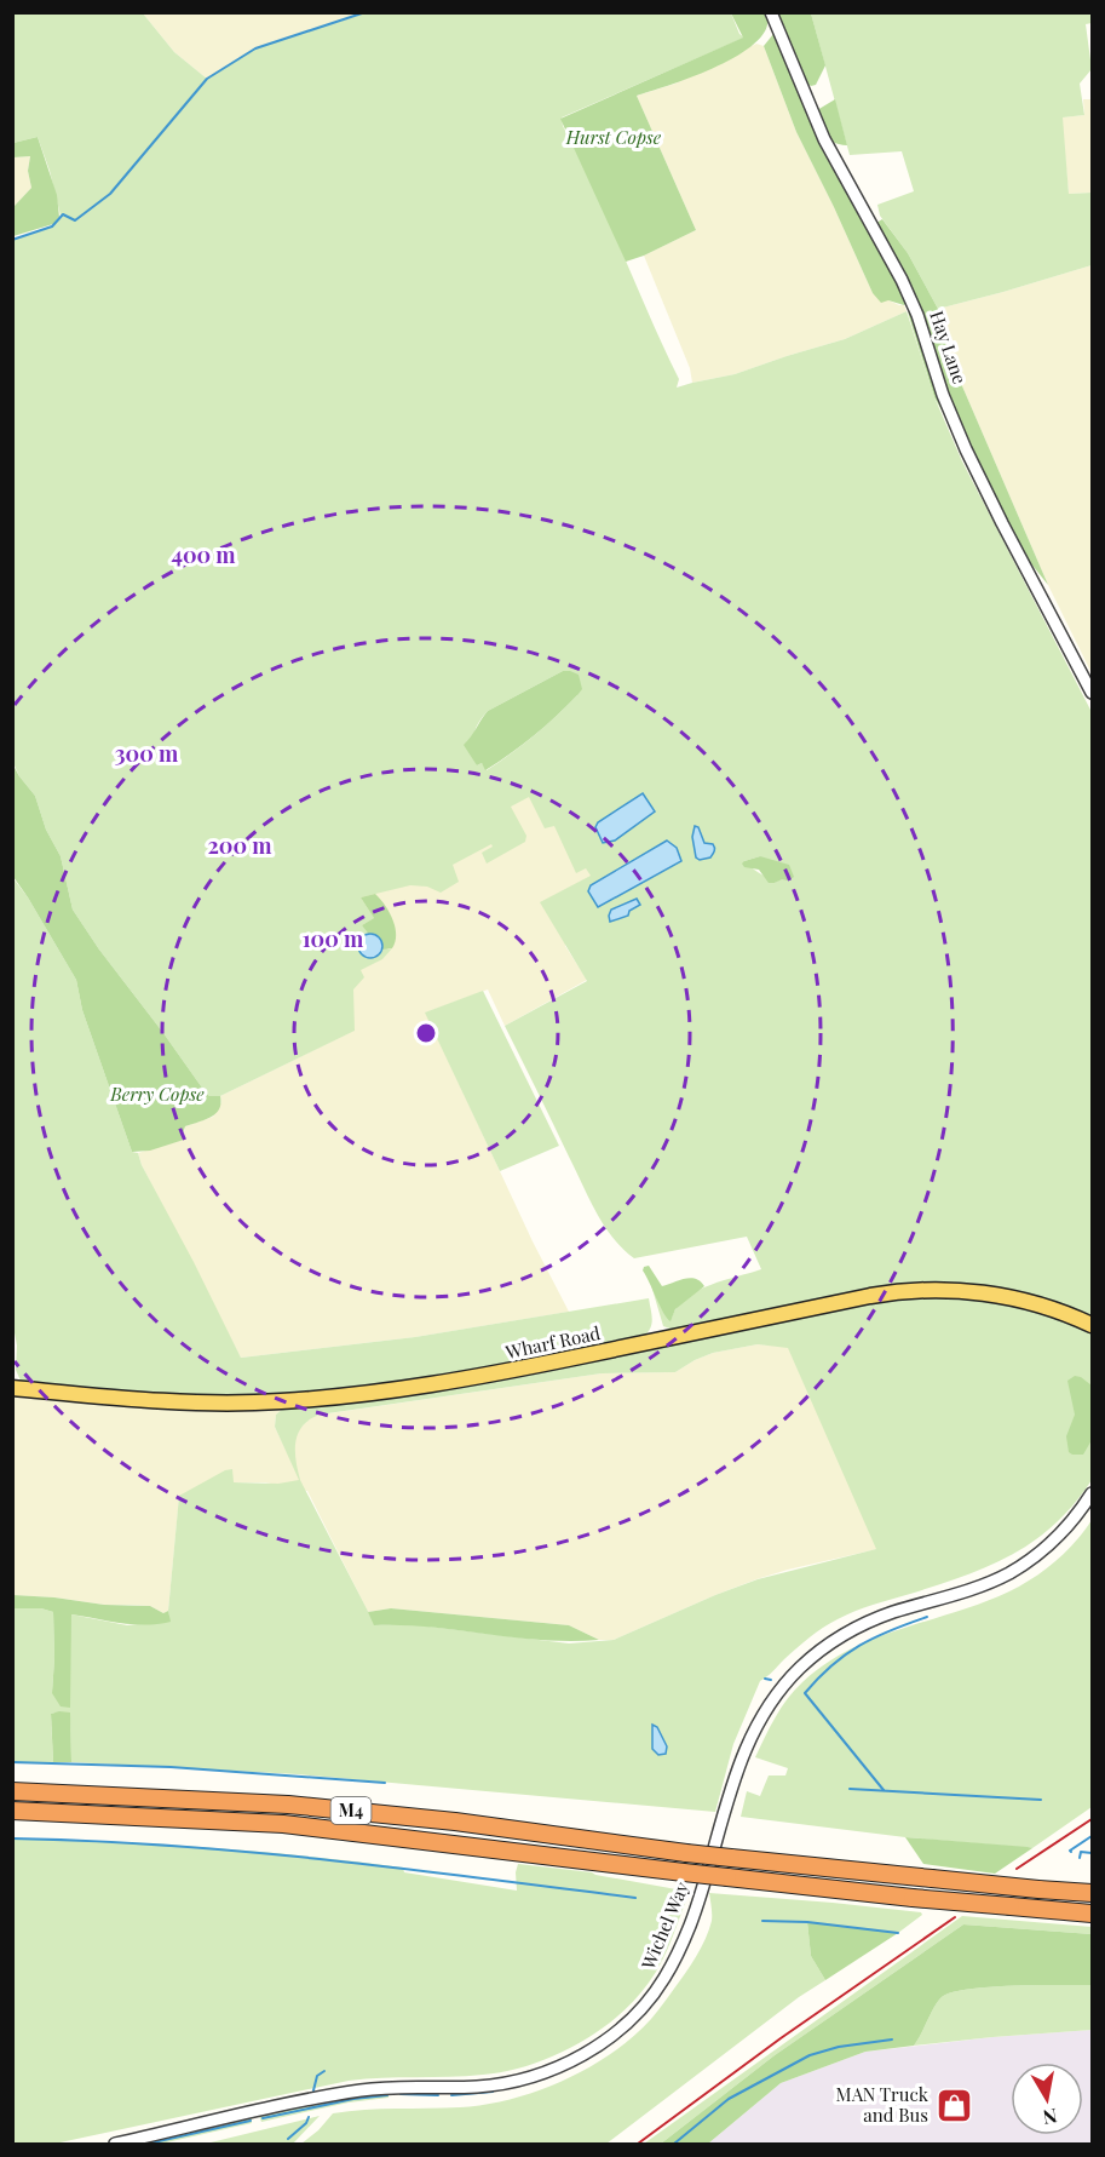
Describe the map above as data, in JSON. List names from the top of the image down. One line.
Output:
{"streets":{"highway":["M4"],"main road":["Wharf Road"],"street":["Hay Lane","Wichel Way"]},"parks":["Hurst Copse","Berry Copse"],"places":{"shop":["MAN Truck and Bus"]},"north":"bottom","rings":["400 m","300 m","200 m","100 m"]}
